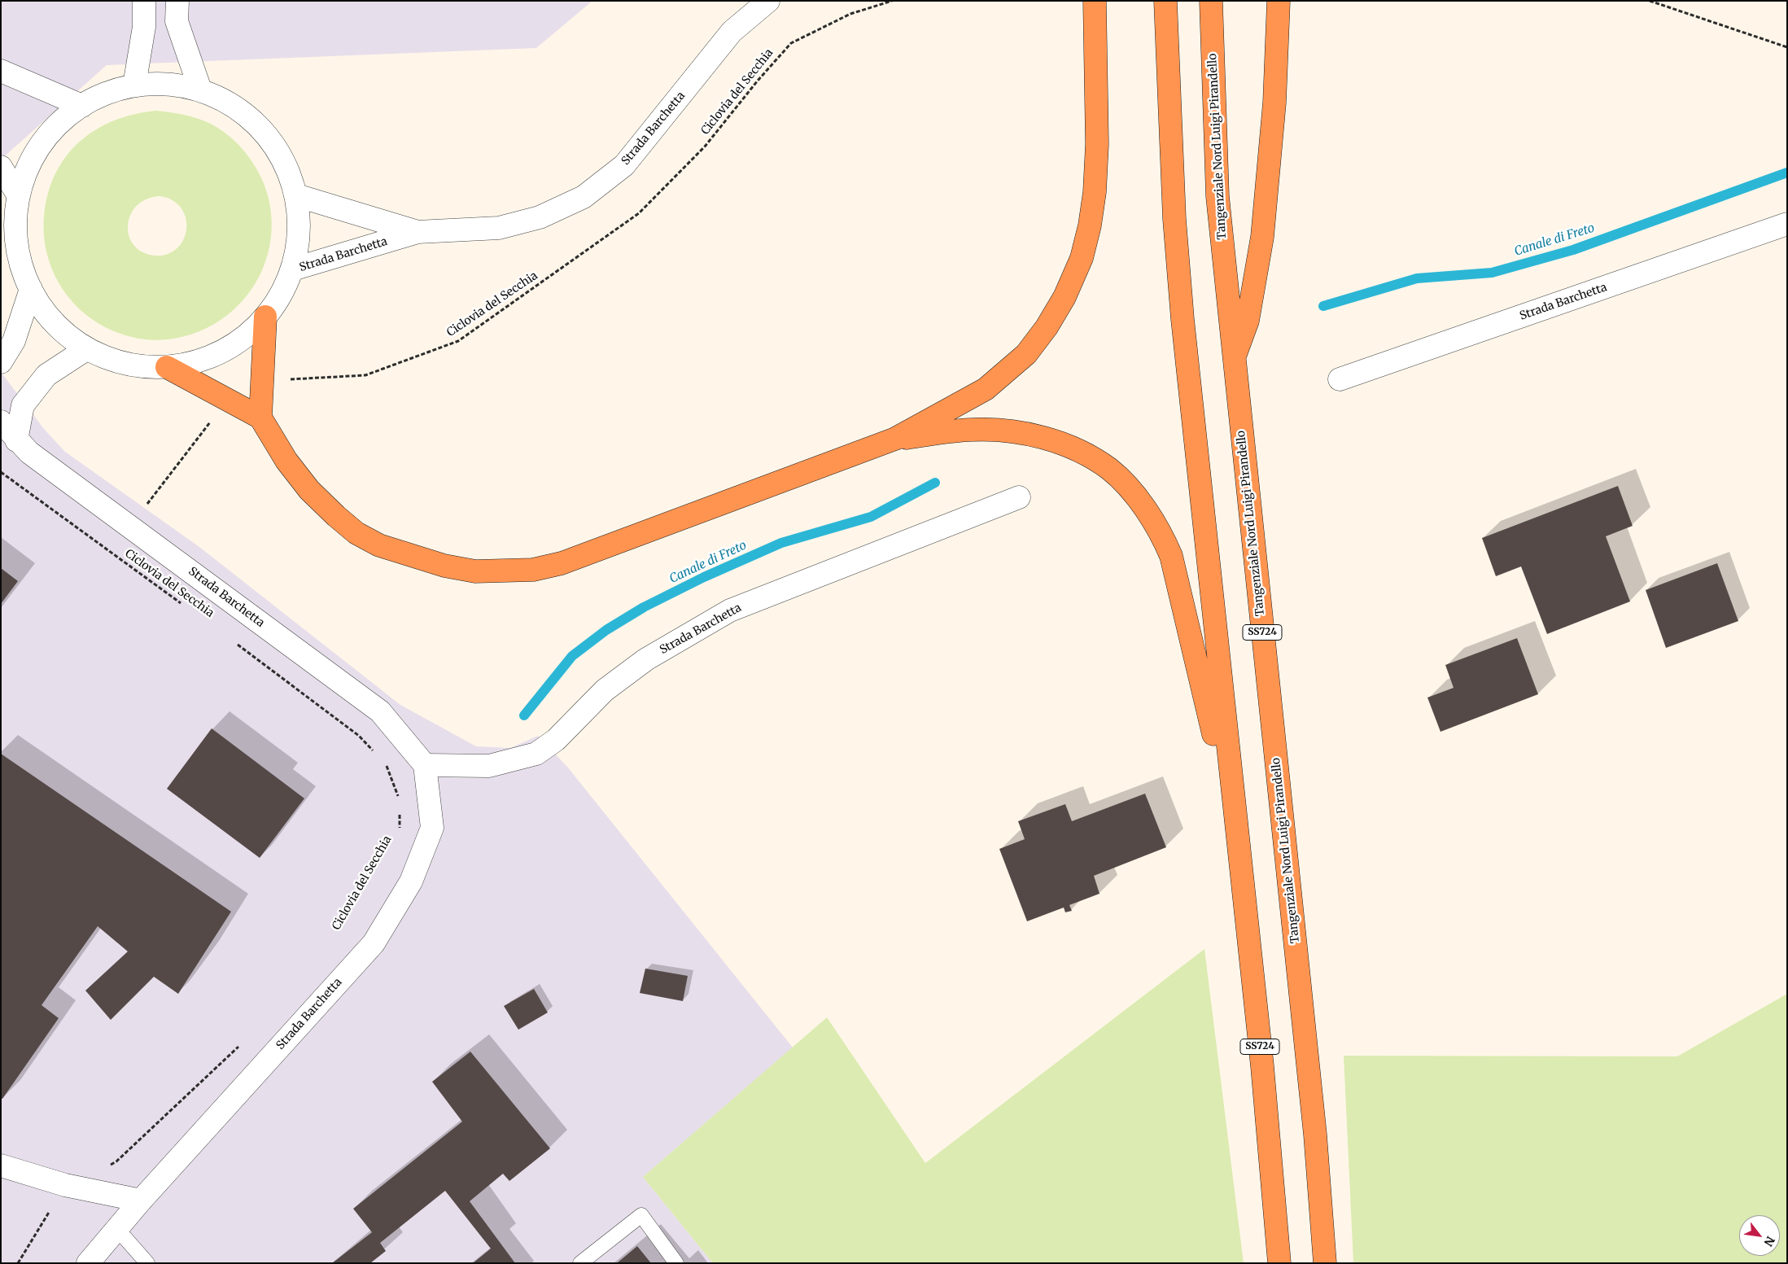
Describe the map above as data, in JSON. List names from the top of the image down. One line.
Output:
{"streets":{"highway":["Tangenziale Nord Luigi Pirandello","SS724"],"street":["Strada Barchetta"],"path":["Ciclovia del Secchia"]},"crossings":[["Ciclovia del Secchia","Strada Barchetta"]],"water":["Canale di Freto"],"north":"bottom right"}
